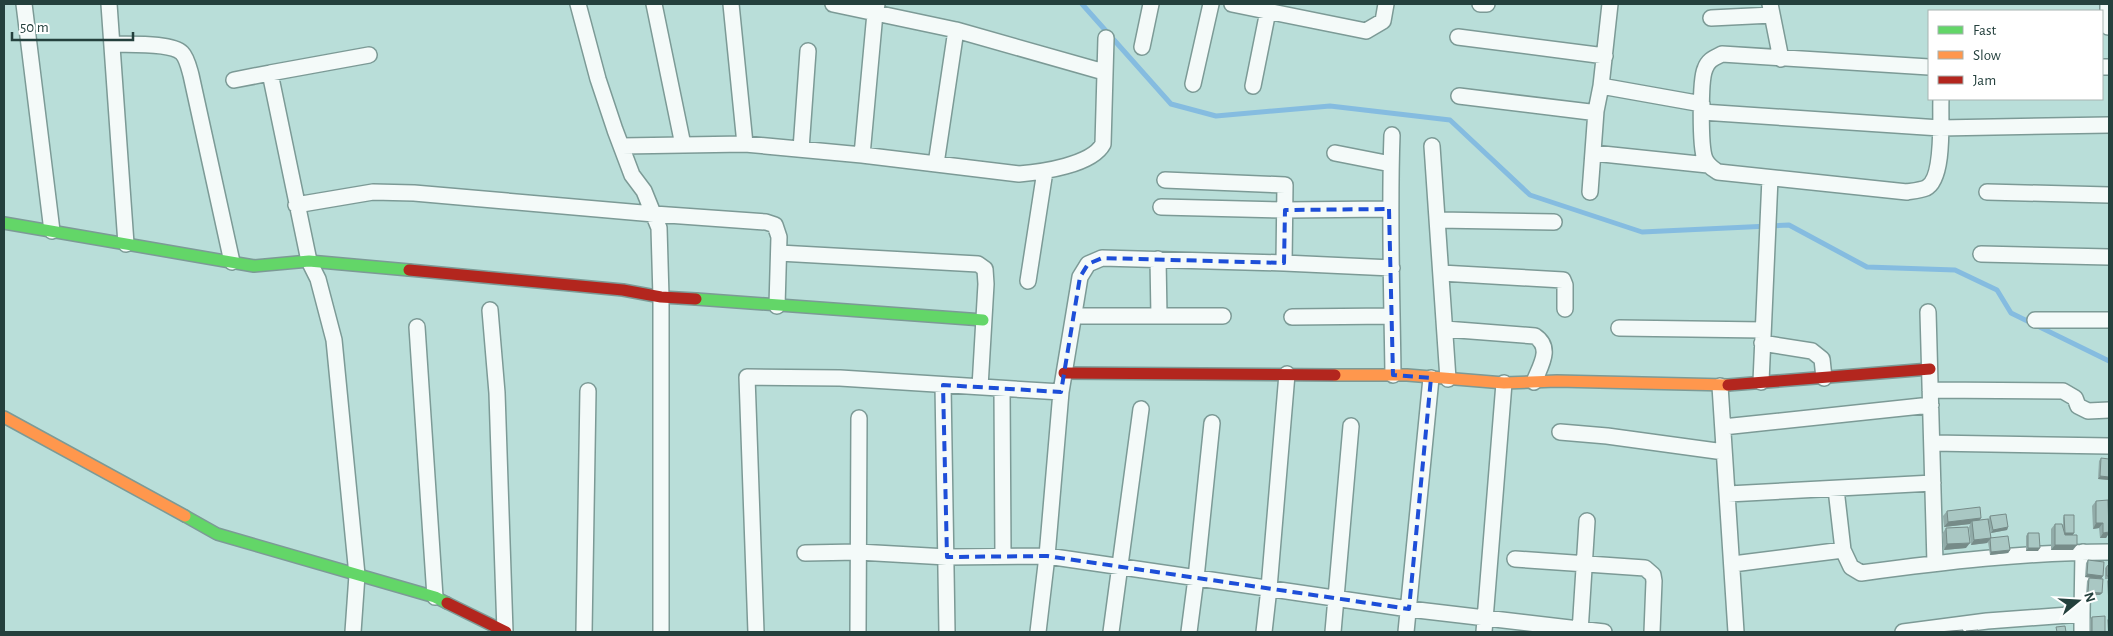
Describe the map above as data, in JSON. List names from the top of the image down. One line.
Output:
{"legend":["Fast","Slow","Jam"],"scale_bar":"50 m","north":"right"}
